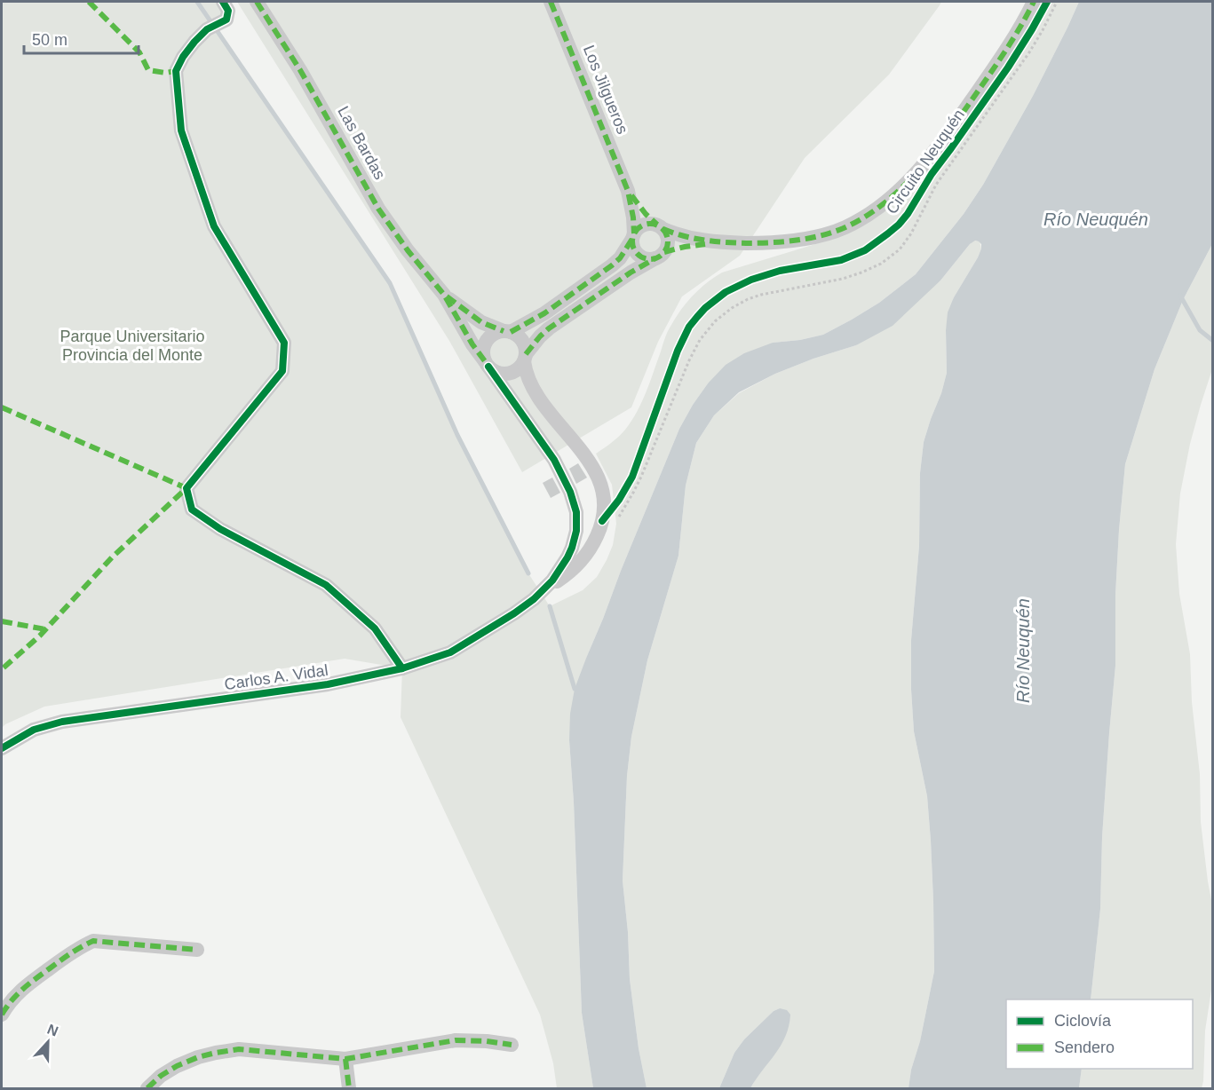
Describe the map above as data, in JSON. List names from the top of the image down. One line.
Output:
{"streets":{"street":["Los Jilgueros","Las Bardas","Carlos A. Vidal"],"cycle path":["Circuito Neuquén"]},"crossings":[["Las Bardas","Carlos A. Vidal"]],"water":["Río Neuquén"],"parks":["Parque Universitario Provincia del Monte"],"legend":["Ciclovía","Sendero"],"scale_bar":"50 m","north":"top"}
